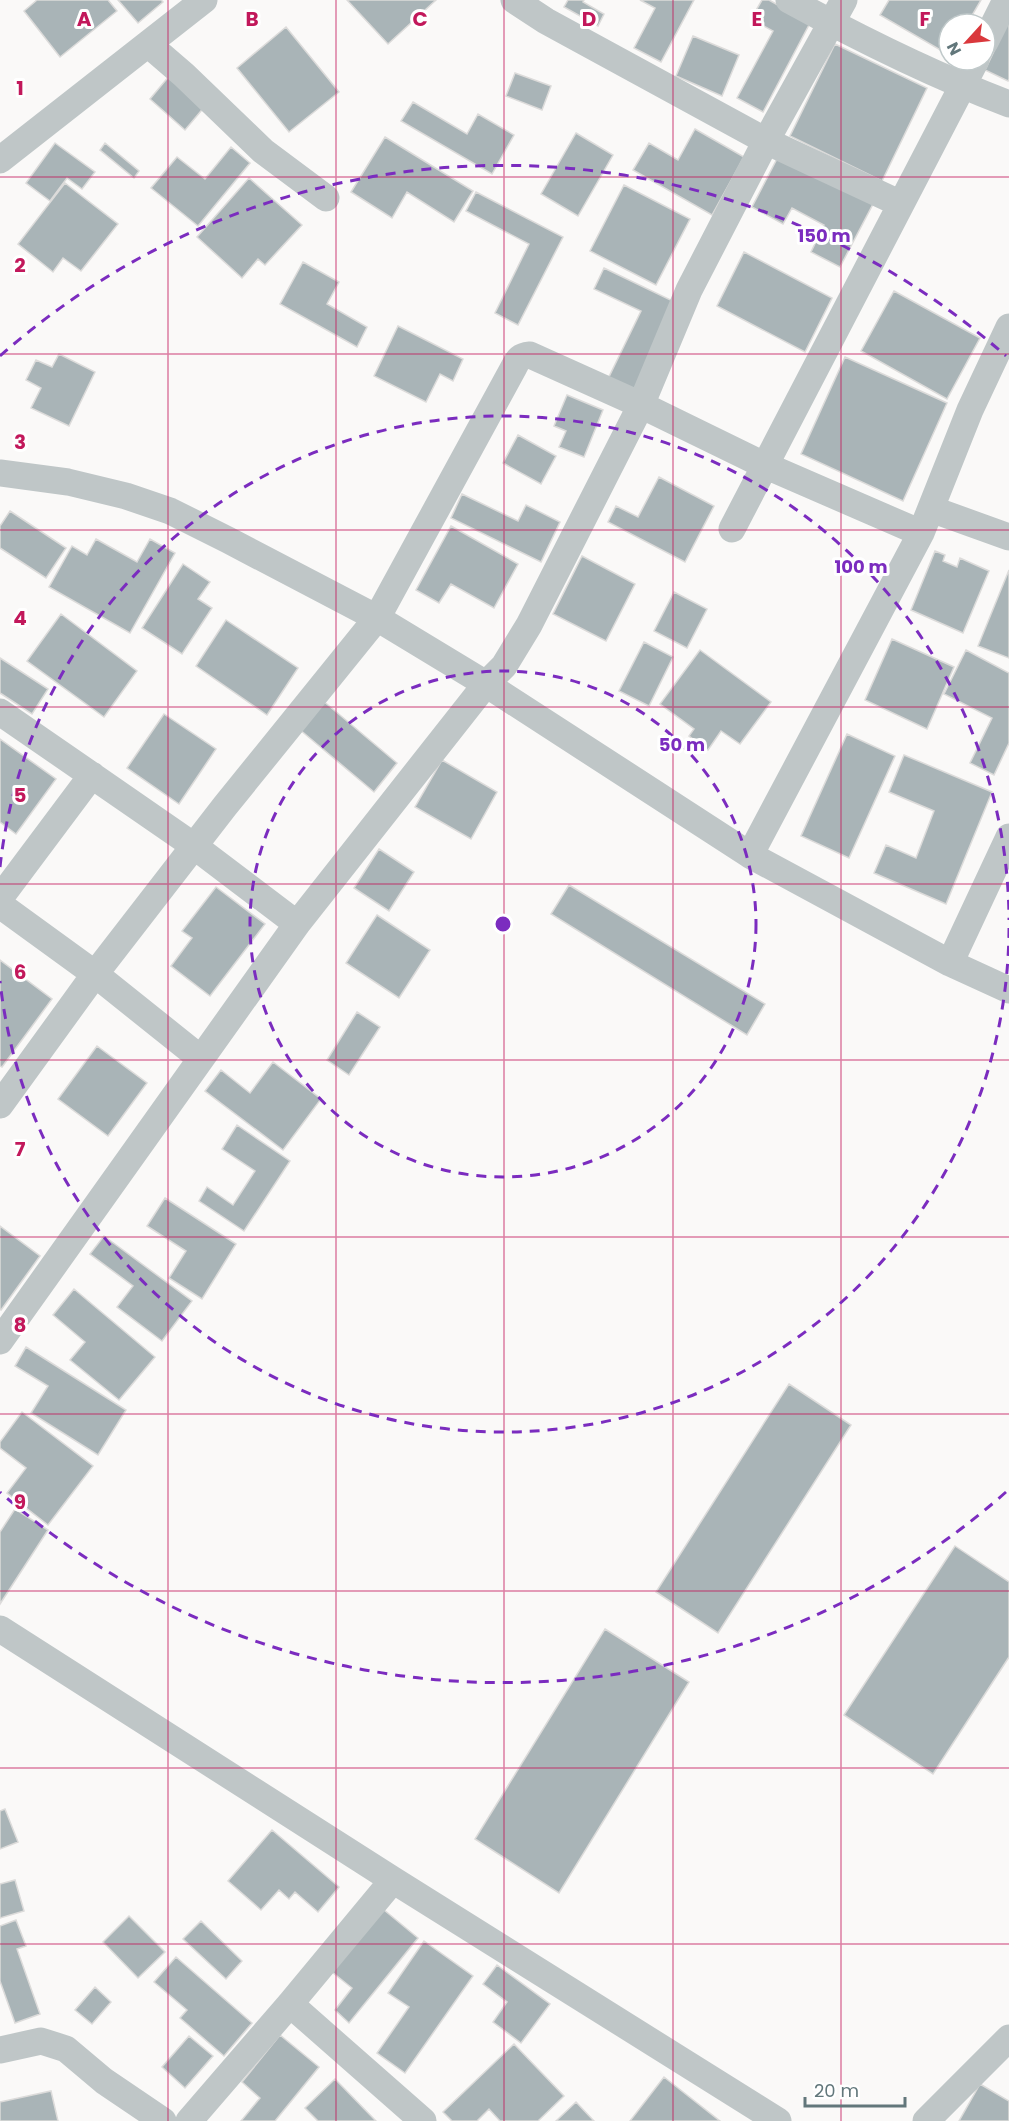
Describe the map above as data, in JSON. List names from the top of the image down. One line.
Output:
{"scale_bar":"20 m","north":"bottom left","grid":{"columns":["A","B","C","D","E","F"],"rows":["1","2","3","4","5","6","7","8","9"]},"rings":["150 m","100 m","50 m"]}
